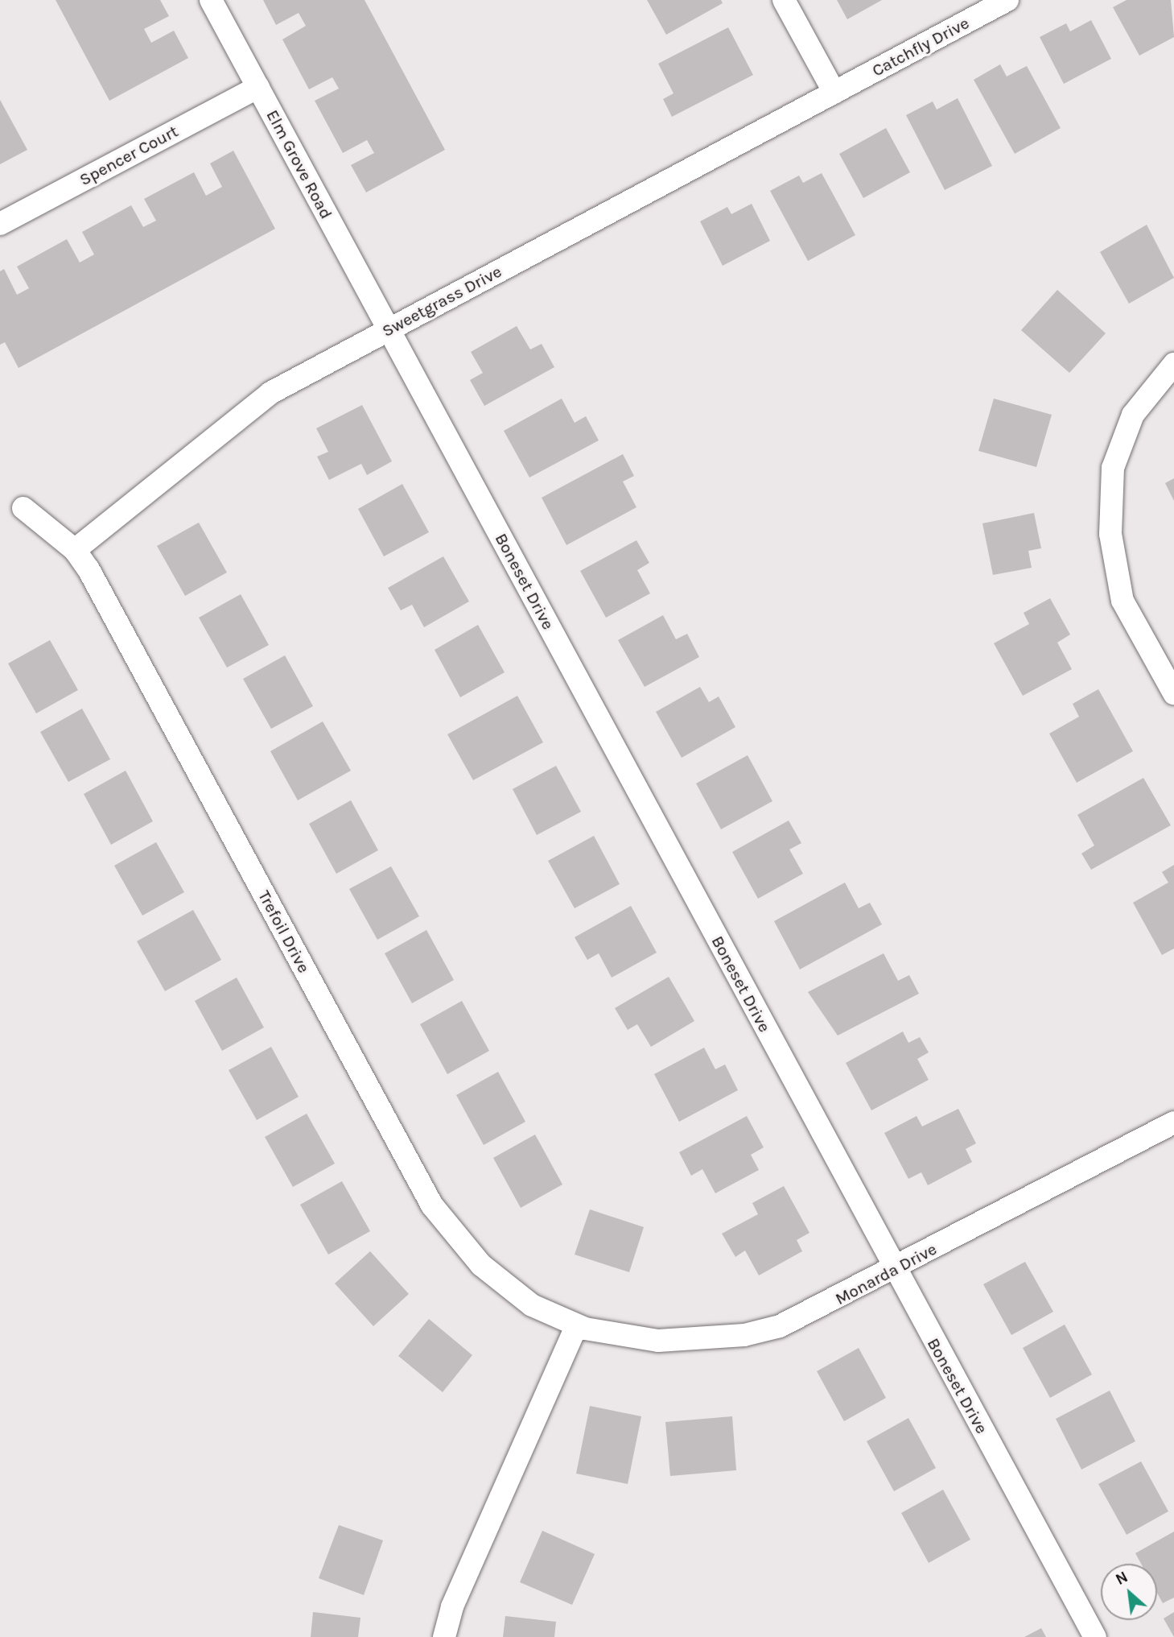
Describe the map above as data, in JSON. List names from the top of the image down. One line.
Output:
{"streets":{"street":["Catchfly Drive","Spencer Court","Elm Grove Road","Sweetgrass Drive","Boneset Drive","Trefoil Drive","Monarda Drive"]},"crossings":[["Catchfly Drive","Sweetgrass Drive"],["Spencer Court","Elm Grove Road"],["Elm Grove Road","Sweetgrass Drive"],["Elm Grove Road","Boneset Drive"],["Sweetgrass Drive","Boneset Drive"],["Sweetgrass Drive","Trefoil Drive"],["Boneset Drive","Monarda Drive"],["Trefoil Drive","Monarda Drive"]],"north":"top left"}
